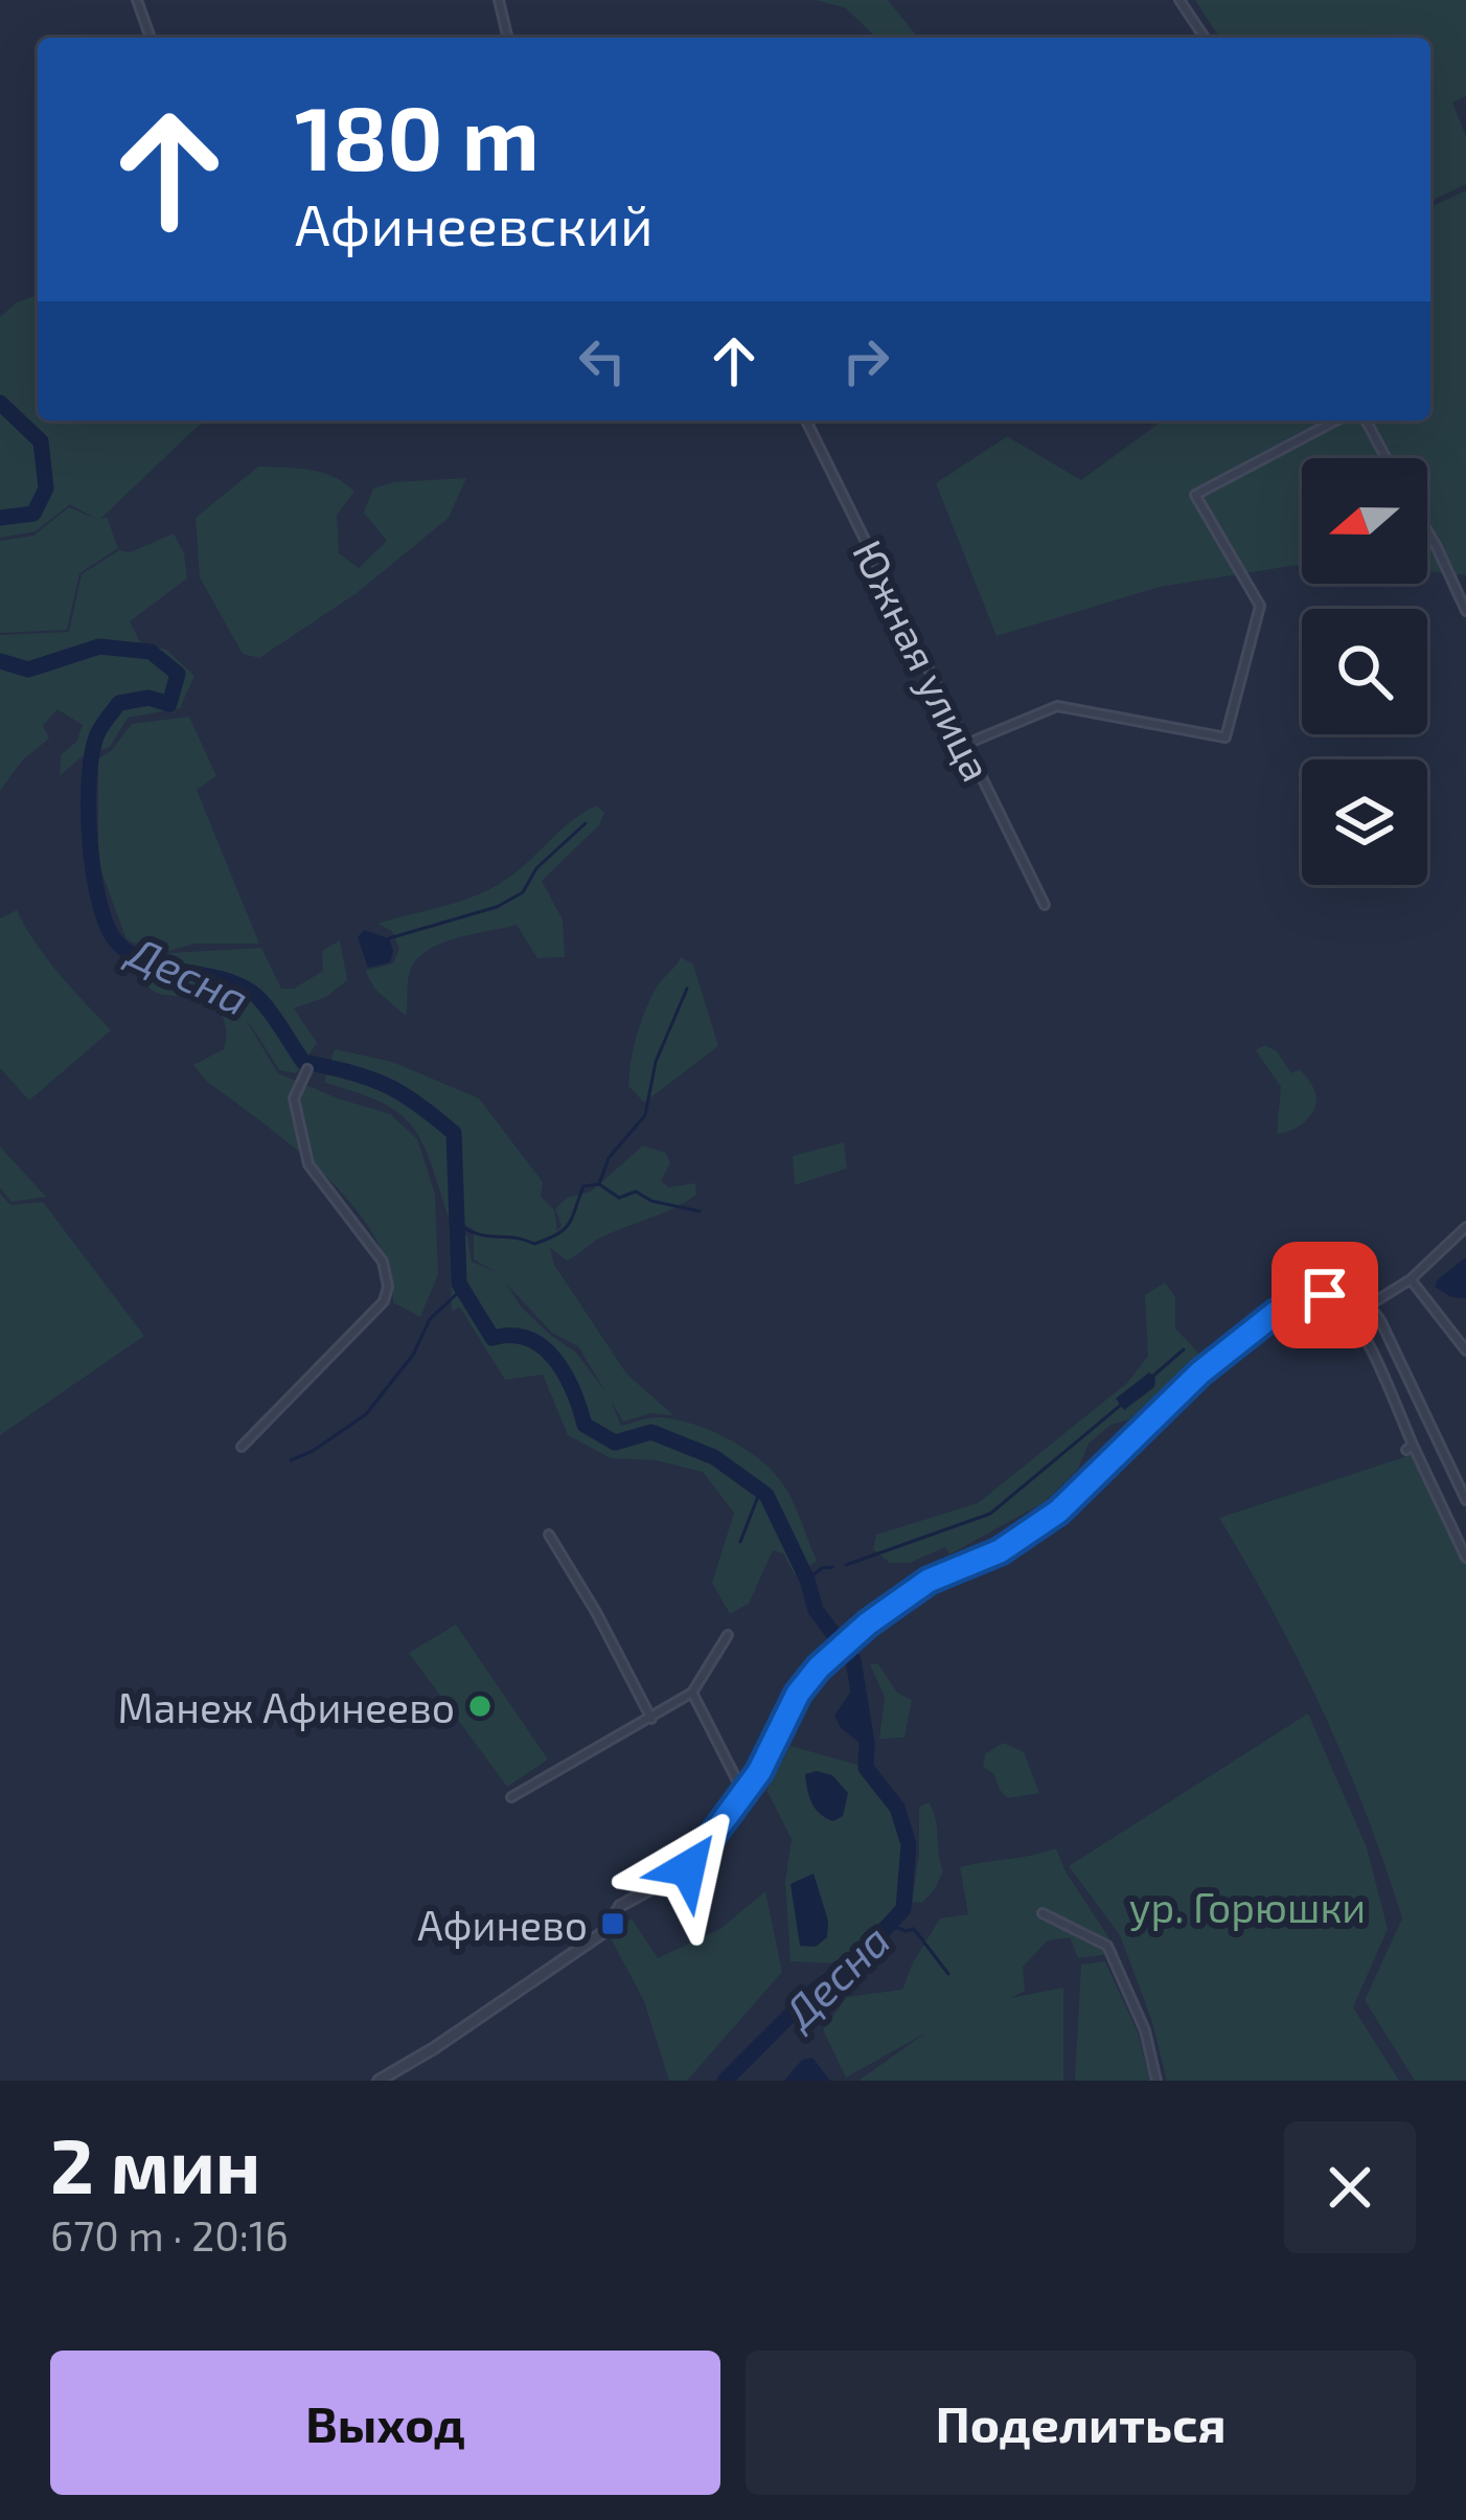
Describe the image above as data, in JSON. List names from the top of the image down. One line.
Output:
{"streets":{"street":["Южная улица"]},"water":["Десна"],"parks":["ур. Горюшки"],"places":{"other":["Манеж Афинеево"],"transit":["Афинево"]},"north":"left","page":{"turn":["180 m","Афинеевский"],"heading":["2 мин","670 m · 20:16"],"buttons":["Выход","Поделиться"]}}
